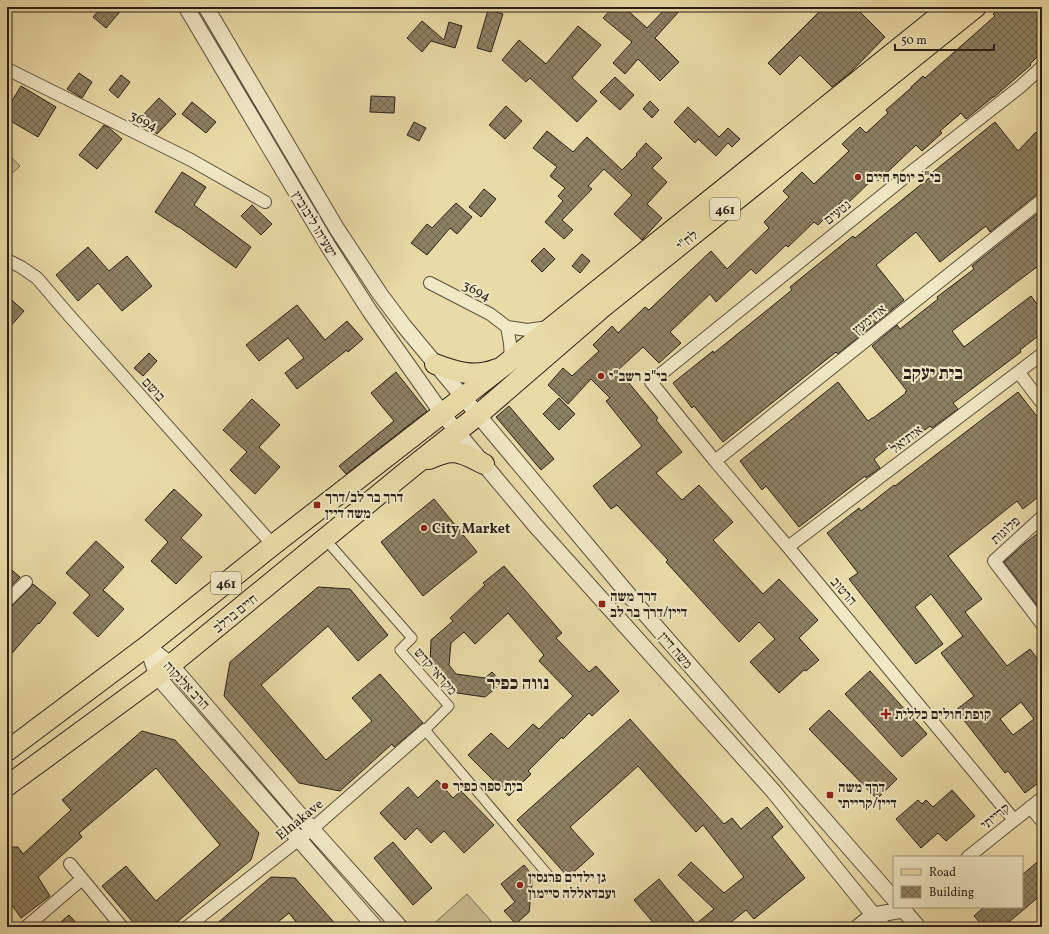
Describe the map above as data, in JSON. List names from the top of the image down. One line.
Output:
{"streets":{"main road":["461","לח\"י","חיים ברלב"],"street":["3694","נטעים","ישעיהו ליבוביץ","אחימעץ","בושם","איתיאל","פלוגות","הרטוב","משה דיין","מקראי קדש","הרב אלנקוה","קרייתי","Elnakave"]},"crossings":[["3694","לח\"י"],["נטעים","הרטוב"],["ישעיהו ליבוביץ","לח\"י"],["ישעיהו ליבוביץ","חיים ברלב"],["ישעיהו ליבוביץ","משה דיין"],["לח\"י","חיים ברלב"],["לח\"י","משה דיין"],["אחימעץ","הרטוב"],["בושם","חיים ברלב"],["איתיאל","הרטוב"],["הרטוב","קרייתי"],["חיים ברלב","משה דיין"],["חיים ברלב","מקראי קדש"],["חיים ברלב","הרב אלנקוה"],["מקראי קדש","Elnakave"],["הרב אלנקוה","Elnakave"]],"districts":["בית יעקב","נווה כפיר"],"places":{"other":["בי\"כ יוסף חיים","בי\"כ רשב\"י","City Market","בית ספר כפיר","גן ילדים פרנסין ועבדאללה סיימון"],"transit":["דרך בר לב/דרך משה דיין","דרך משה דיין/דרך בר לב","דרך משה דיין/קרייתי"],"health":["קופת חולים כללית"]},"legend":["Road","Building"],"scale_bar":"50 m"}
